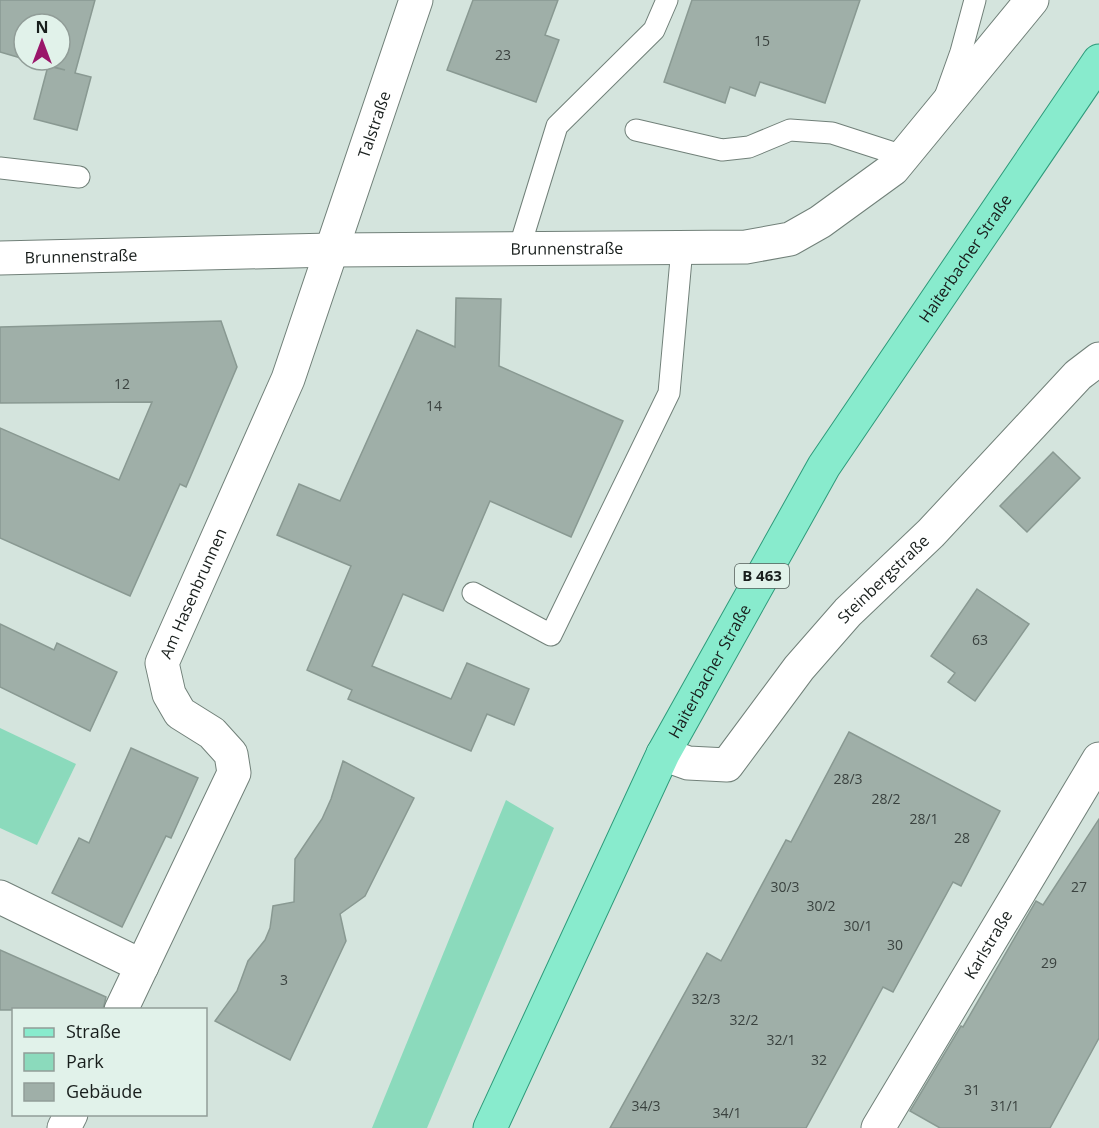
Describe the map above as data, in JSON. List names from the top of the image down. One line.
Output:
{"streets":{"main road":["Haiterbacher Straße","B 463"],"street":["Talstraße","Brunnenstraße","Steinbergstraße","Am Hasenbrunnen","Karlstraße"]},"crossings":[["Talstraße","Brunnenstraße"],["Talstraße","Am Hasenbrunnen"],["Brunnenstraße","Am Hasenbrunnen"],["Haiterbacher Straße","Steinbergstraße"]],"house_numbers":["15","23","12","14","63","28/3","28/2","28/1","28","30/3","27","30/2","30/1","30","29","3","32/3","32/2","32/1","32","31","34/3","31/1","34/1"],"legend":["Straße","Park","Gebäude"],"north":"top"}
